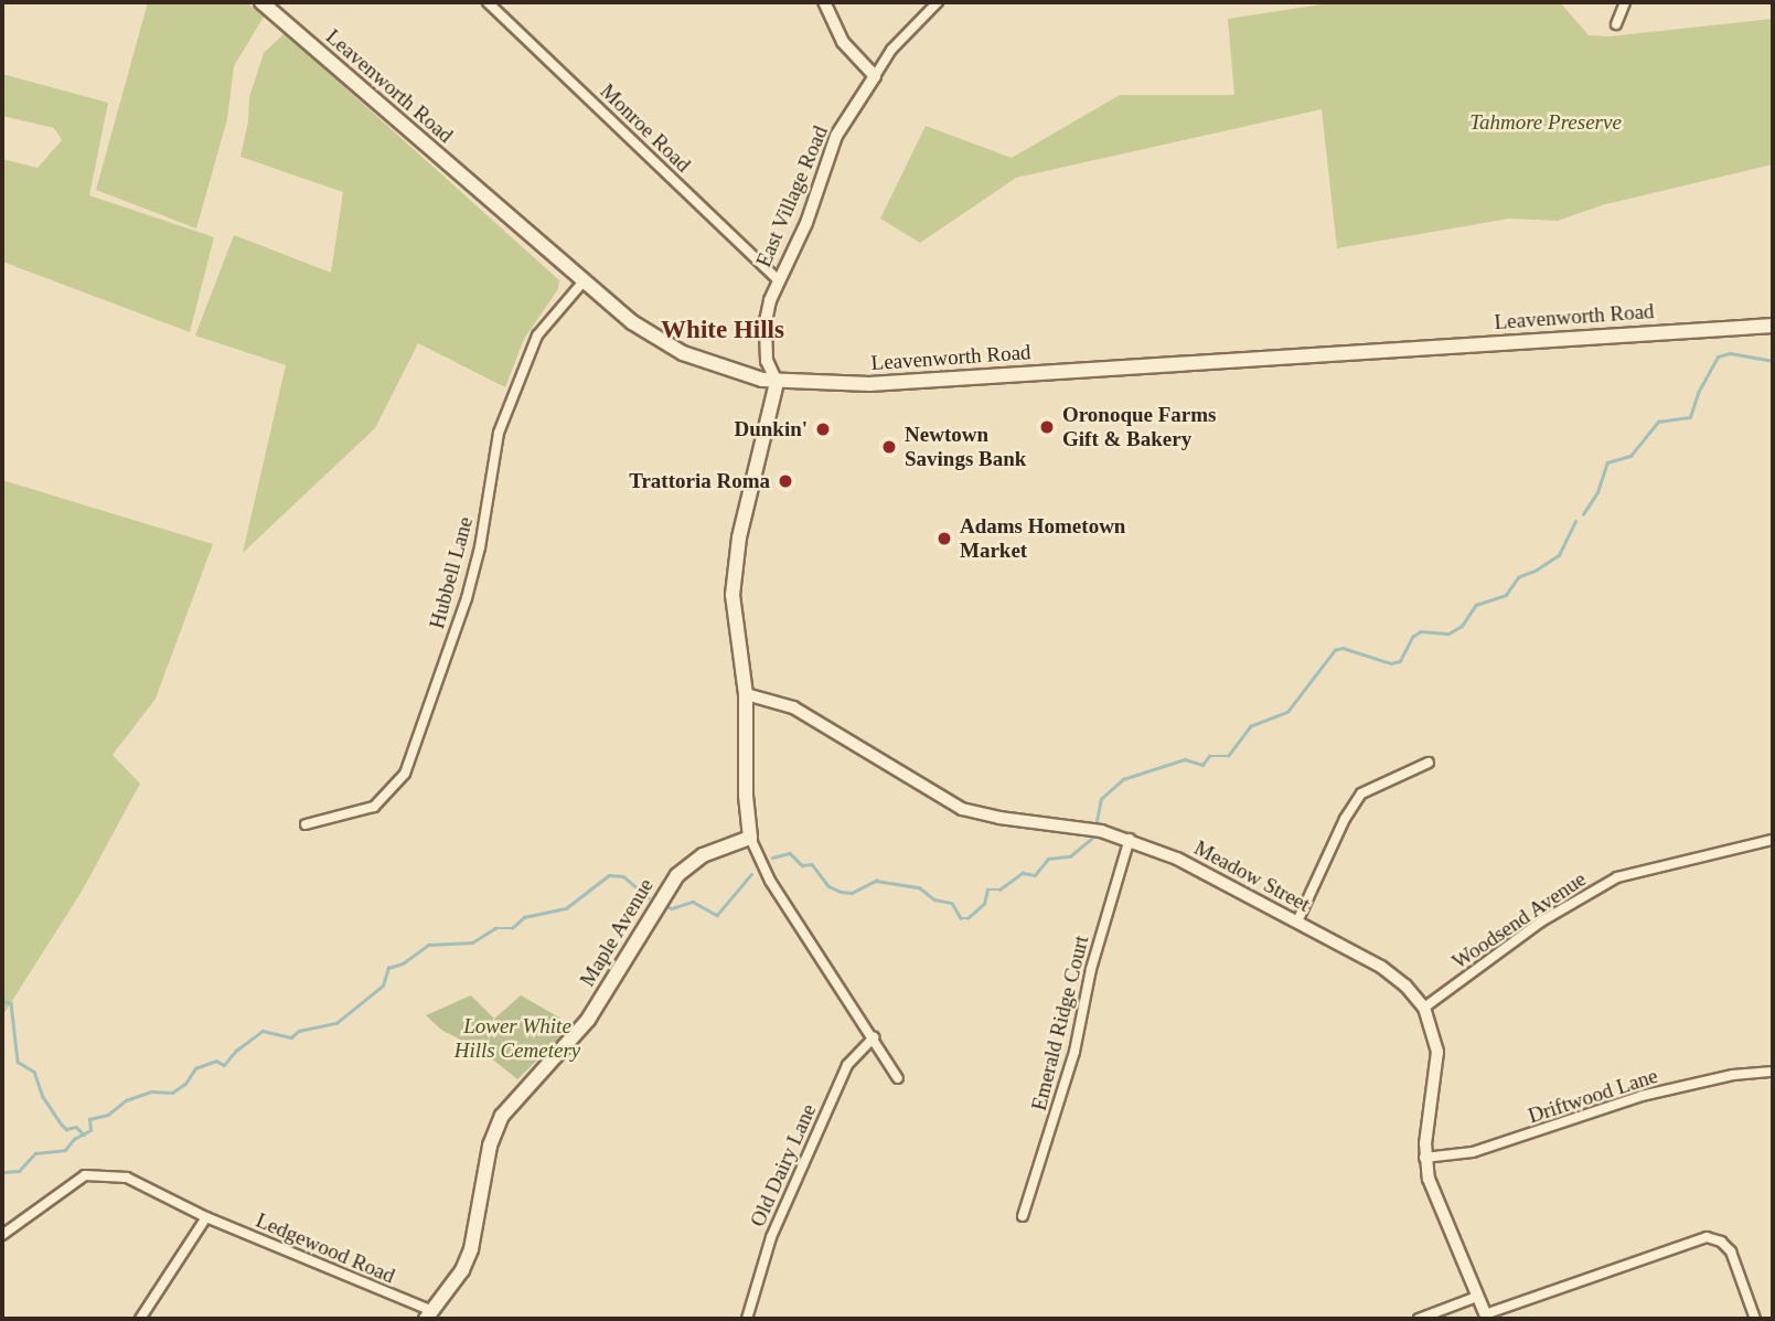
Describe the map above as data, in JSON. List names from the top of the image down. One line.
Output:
{"streets":{"main road":["Leavenworth Road","Maple Avenue"],"street":["Monroe Road","East Village Road","Hubbell Lane","Meadow Street","Woodsend Avenue","Emerald Ridge Court","Driftwood Lane","Old Dairy Lane","Ledgewood Road"]},"crossings":[["Leavenworth Road","East Village Road"],["Leavenworth Road","Hubbell Lane"],["Monroe Road","East Village Road"],["Meadow Street","Woodsend Avenue"],["Meadow Street","Emerald Ridge Court"],["Meadow Street","Driftwood Lane"],["Maple Avenue","Ledgewood Road"]],"districts":["White Hills"],"parks":["Tahmore Preserve","Lower White Hills Cemetery"],"places":["Oronoque Farms Gift & Bakery","Dunkin'","Newtown Savings Bank","Trattoria Roma","Adams Hometown Market"]}
